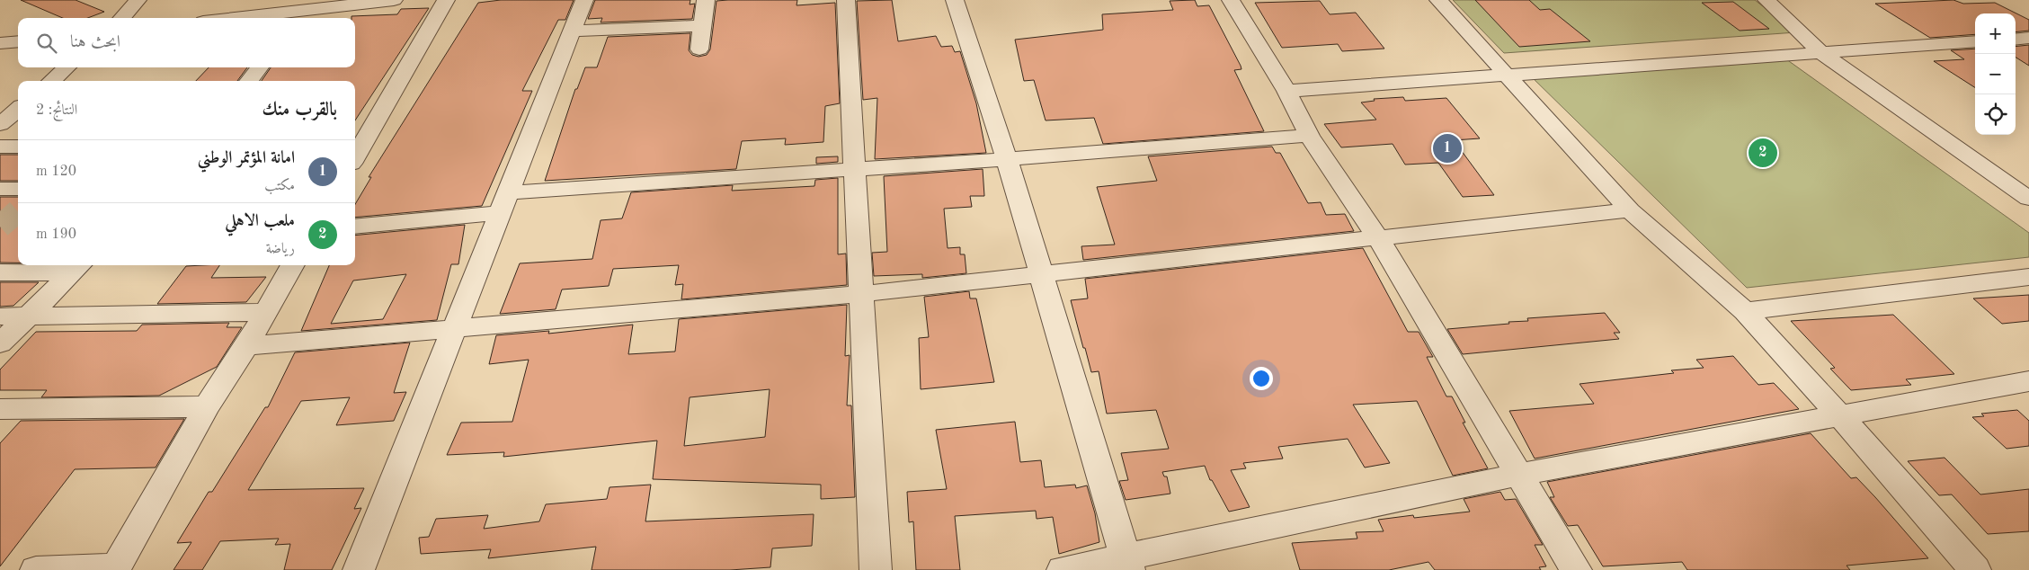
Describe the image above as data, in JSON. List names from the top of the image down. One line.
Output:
{"page":{"map_buttons":["+","−"],"search":"ابحث هنا","heading":["بالقرب منك","النتائج: 2"],"pins":["1","2"],"list":[{"mark":"1","name":"امانة المؤتمر الوطني","note":"مكتب","value":"120 m"},{"mark":"2","name":"ملعب الاهلي","note":"رياضة","value":"190 m"}]}}
